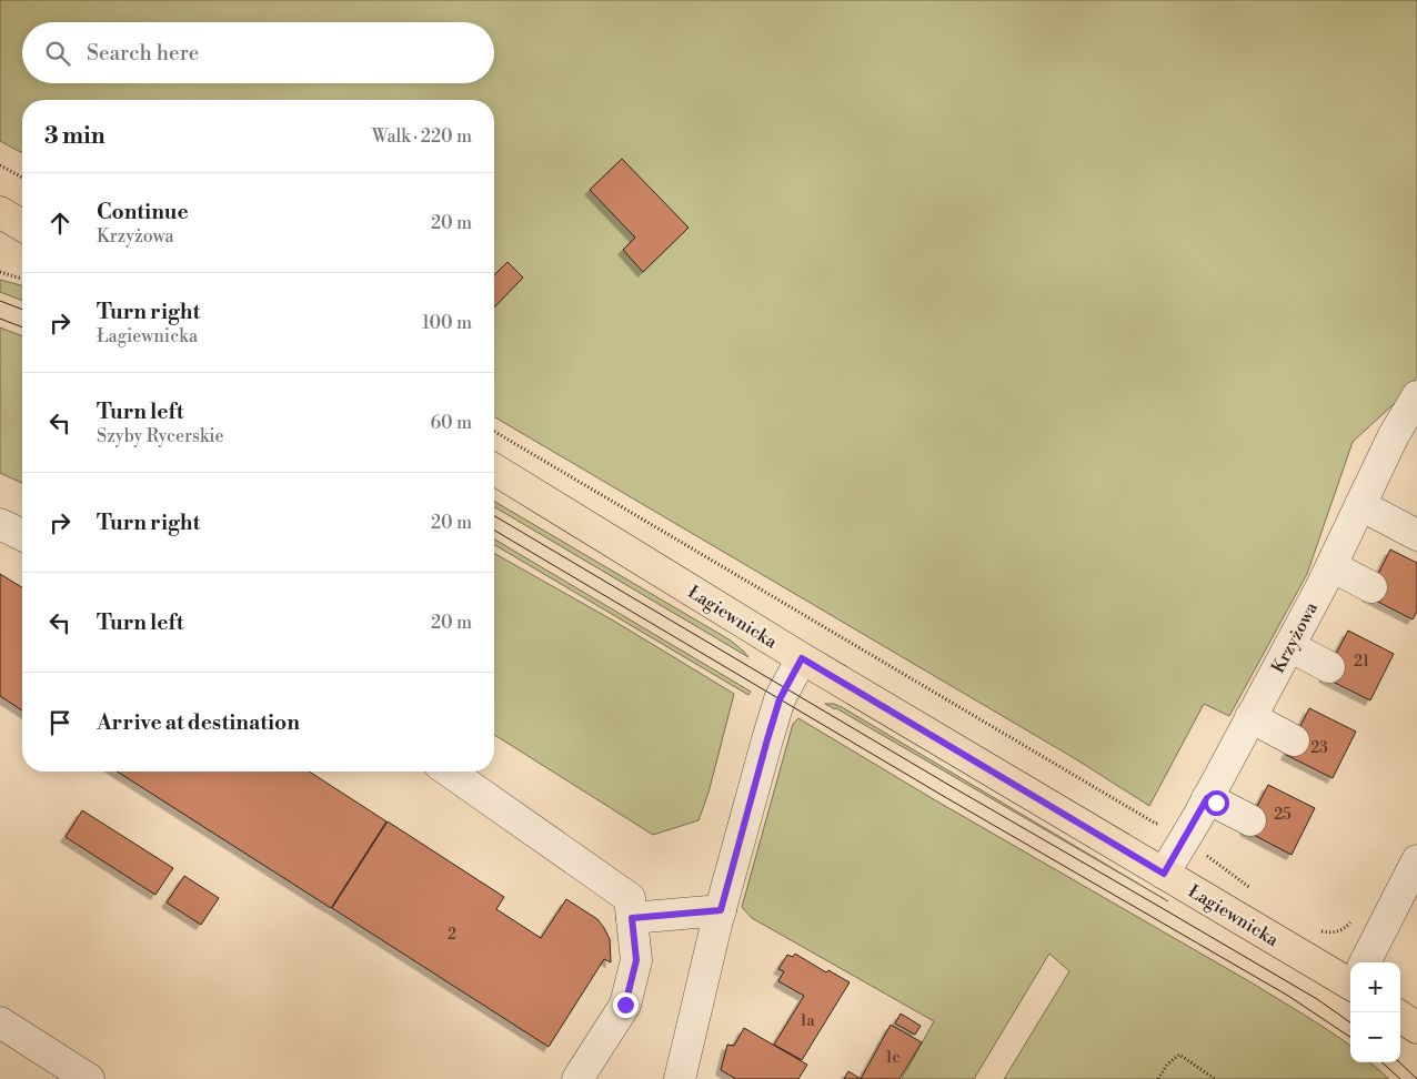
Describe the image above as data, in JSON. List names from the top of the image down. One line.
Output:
{"streets":{"main road":["Łagiewnicka"],"street":["Krzyżowa"]},"crossings":[["Łagiewnicka","Krzyżowa"]],"house_numbers":["21","23","25","2","1a","1c"],"page":{"search":"Search here","heading":["3 min","Walk · 220 m"],"list":[["Continue","Krzyżowa","20 m"],["Turn right","Łagiewnicka","100 m"],["Turn left","Szyby Rycerskie","60 m"],["Turn right","20 m"],["Turn left","20 m"],"Arrive at destination"],"map_buttons":["+","−"]}}
